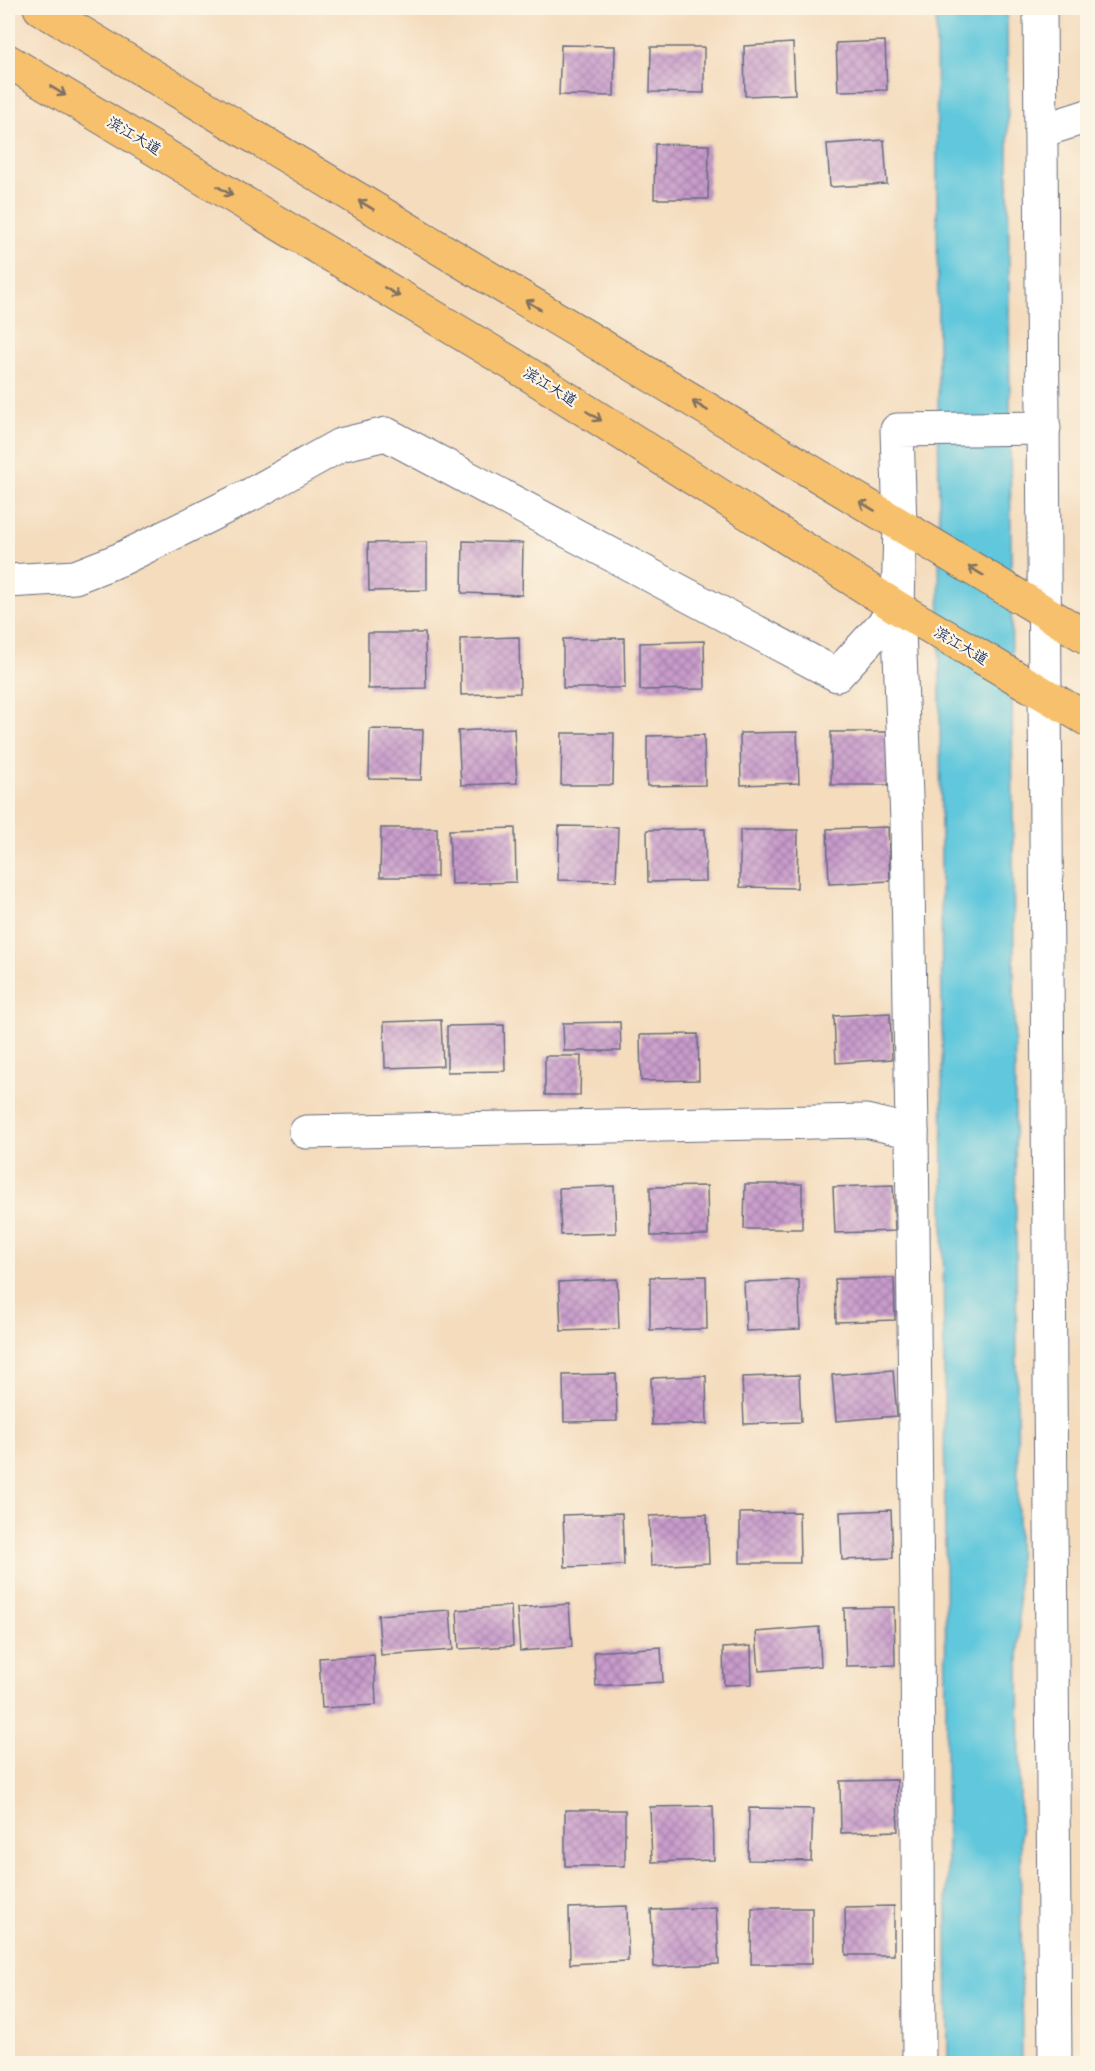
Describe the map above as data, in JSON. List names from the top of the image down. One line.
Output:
{"streets":{"main road":["滨江大道"]}}
